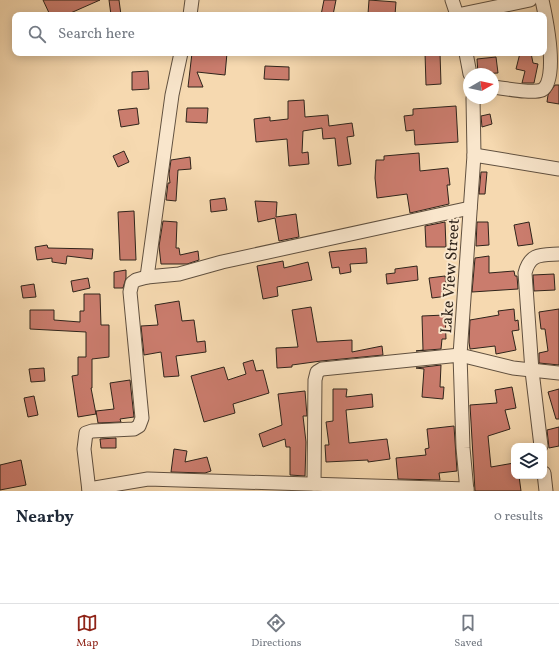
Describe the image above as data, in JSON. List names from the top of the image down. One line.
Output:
{"streets":{"street":["Lake View Street"]},"north":"right","page":{"search":"Search here","heading":["Nearby","0 results"],"nav":["Map","Directions","Saved"]}}
